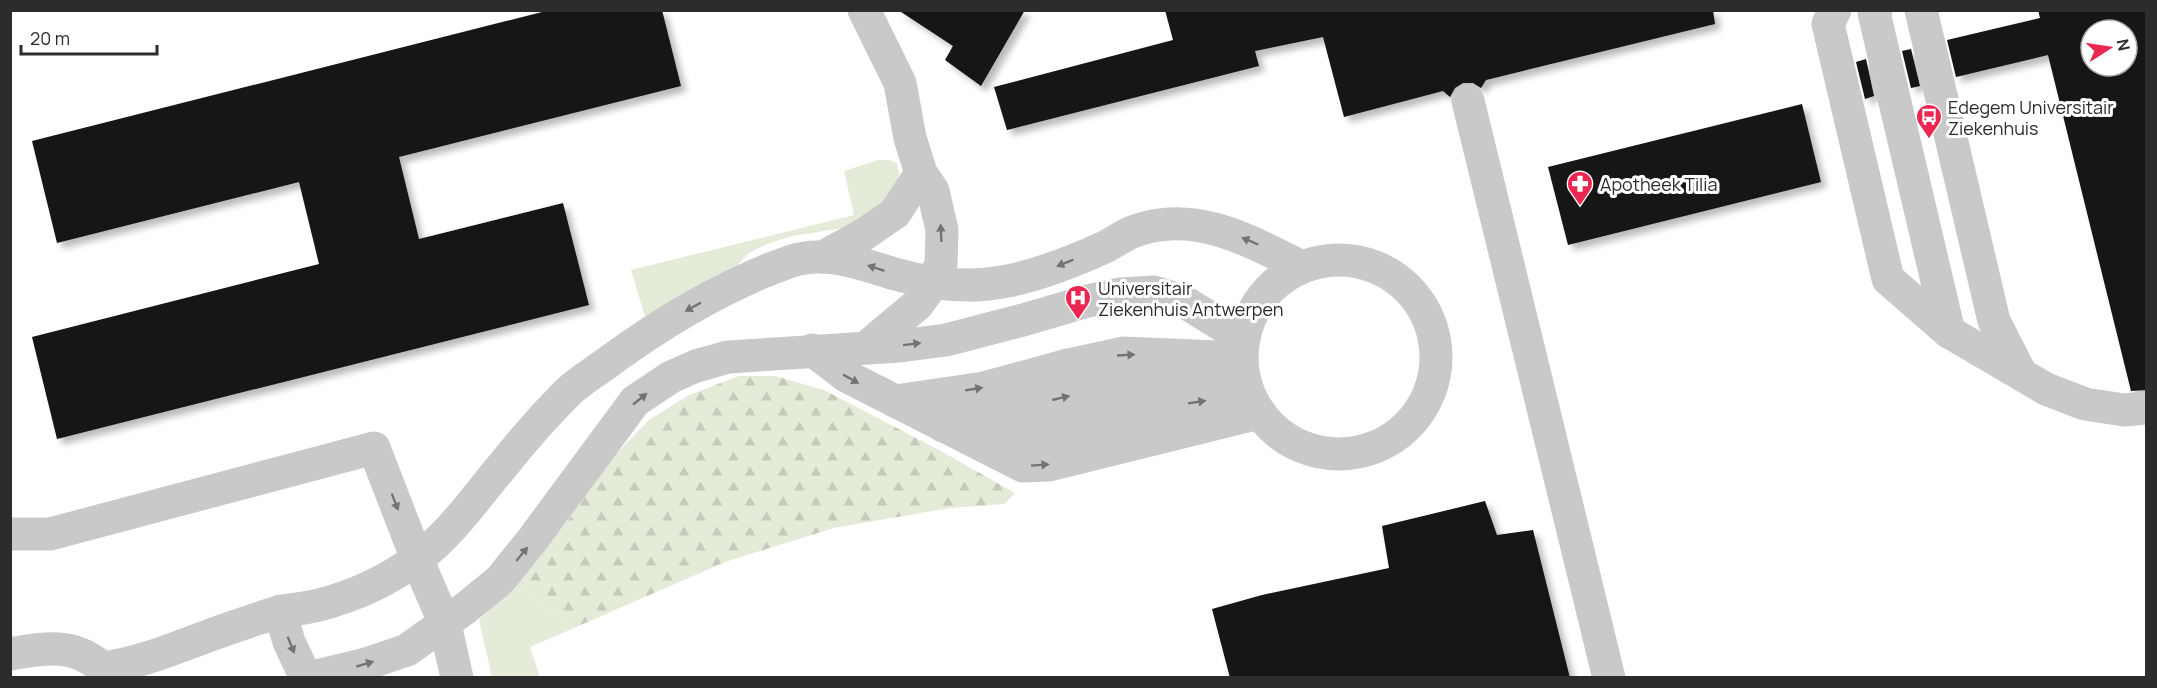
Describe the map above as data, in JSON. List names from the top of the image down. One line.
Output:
{"places":{"bus stop":["Edegem Universitair Ziekenhuis"],"pharmacy":["Apotheek Tilia"],"hospital":["Universitair Ziekenhuis Antwerpen"]},"scale_bar":"20 m","north":"right"}
